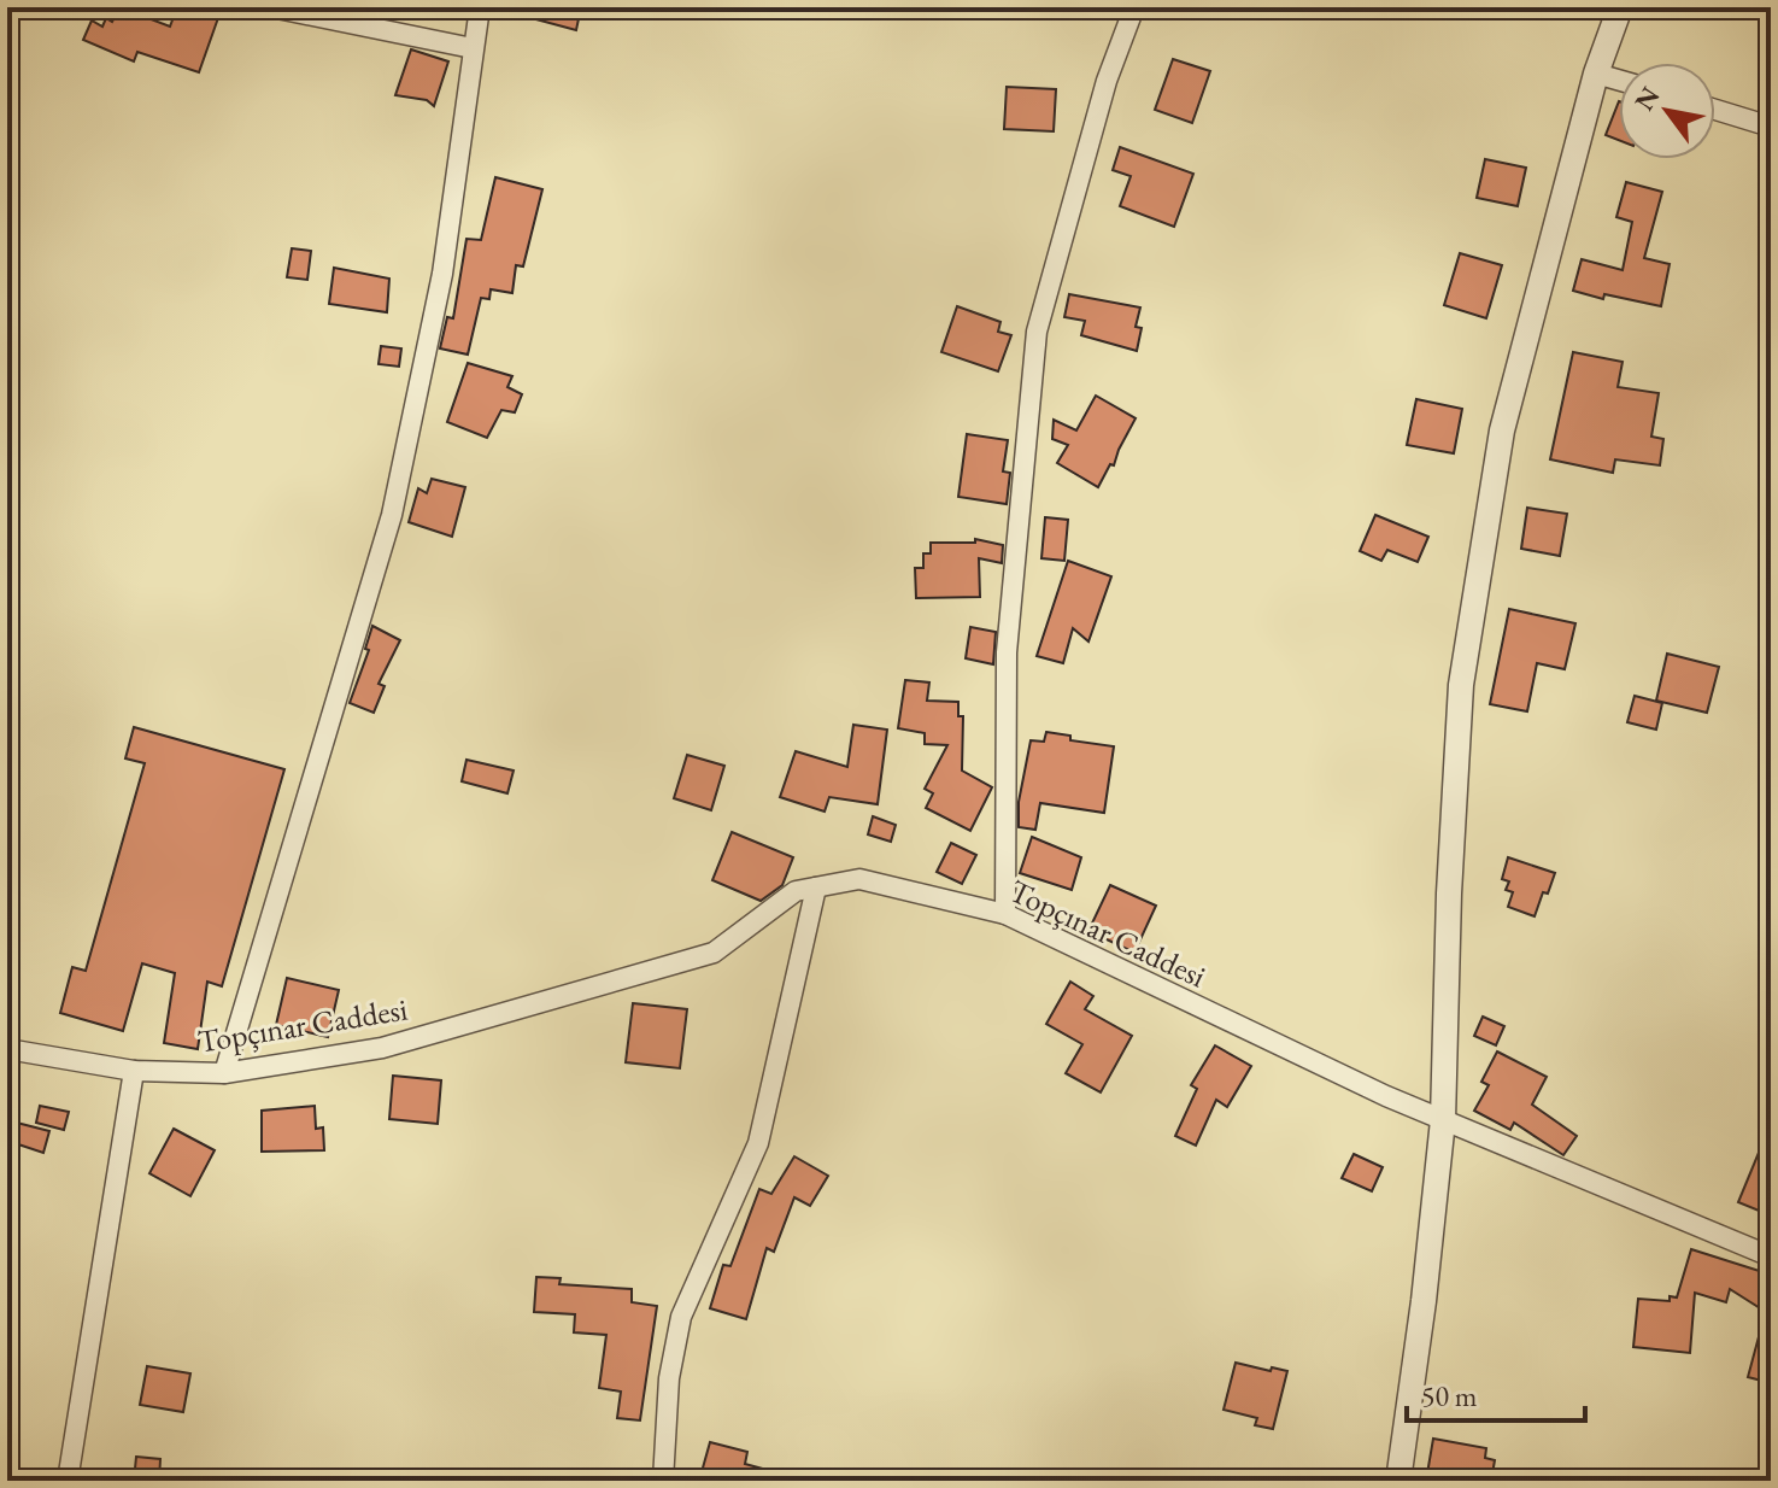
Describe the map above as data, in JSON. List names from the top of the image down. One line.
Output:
{"streets":{"street":["Topçınar Caddesi"]},"scale_bar":"50 m","north":"top left"}
